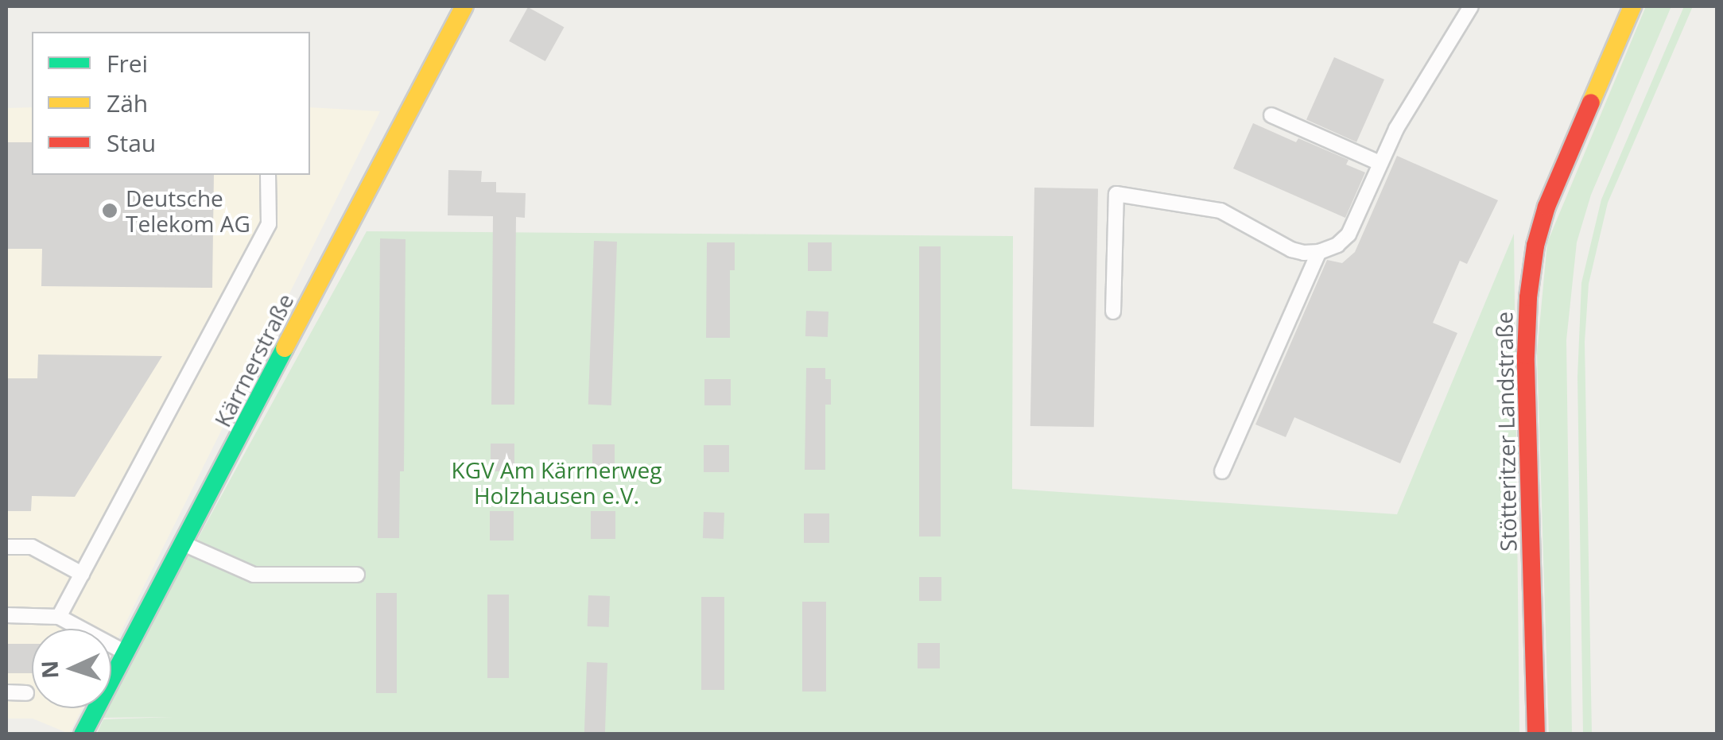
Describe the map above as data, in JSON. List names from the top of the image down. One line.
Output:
{"streets":{"street":["Kärrnerstraße","Stötteritzer Landstraße"]},"parks":["KGV Am Kärrnerweg Holzhausen e.V."],"places":["Deutsche Telekom AG"],"legend":["Frei","Zäh","Stau"],"north":"left"}
